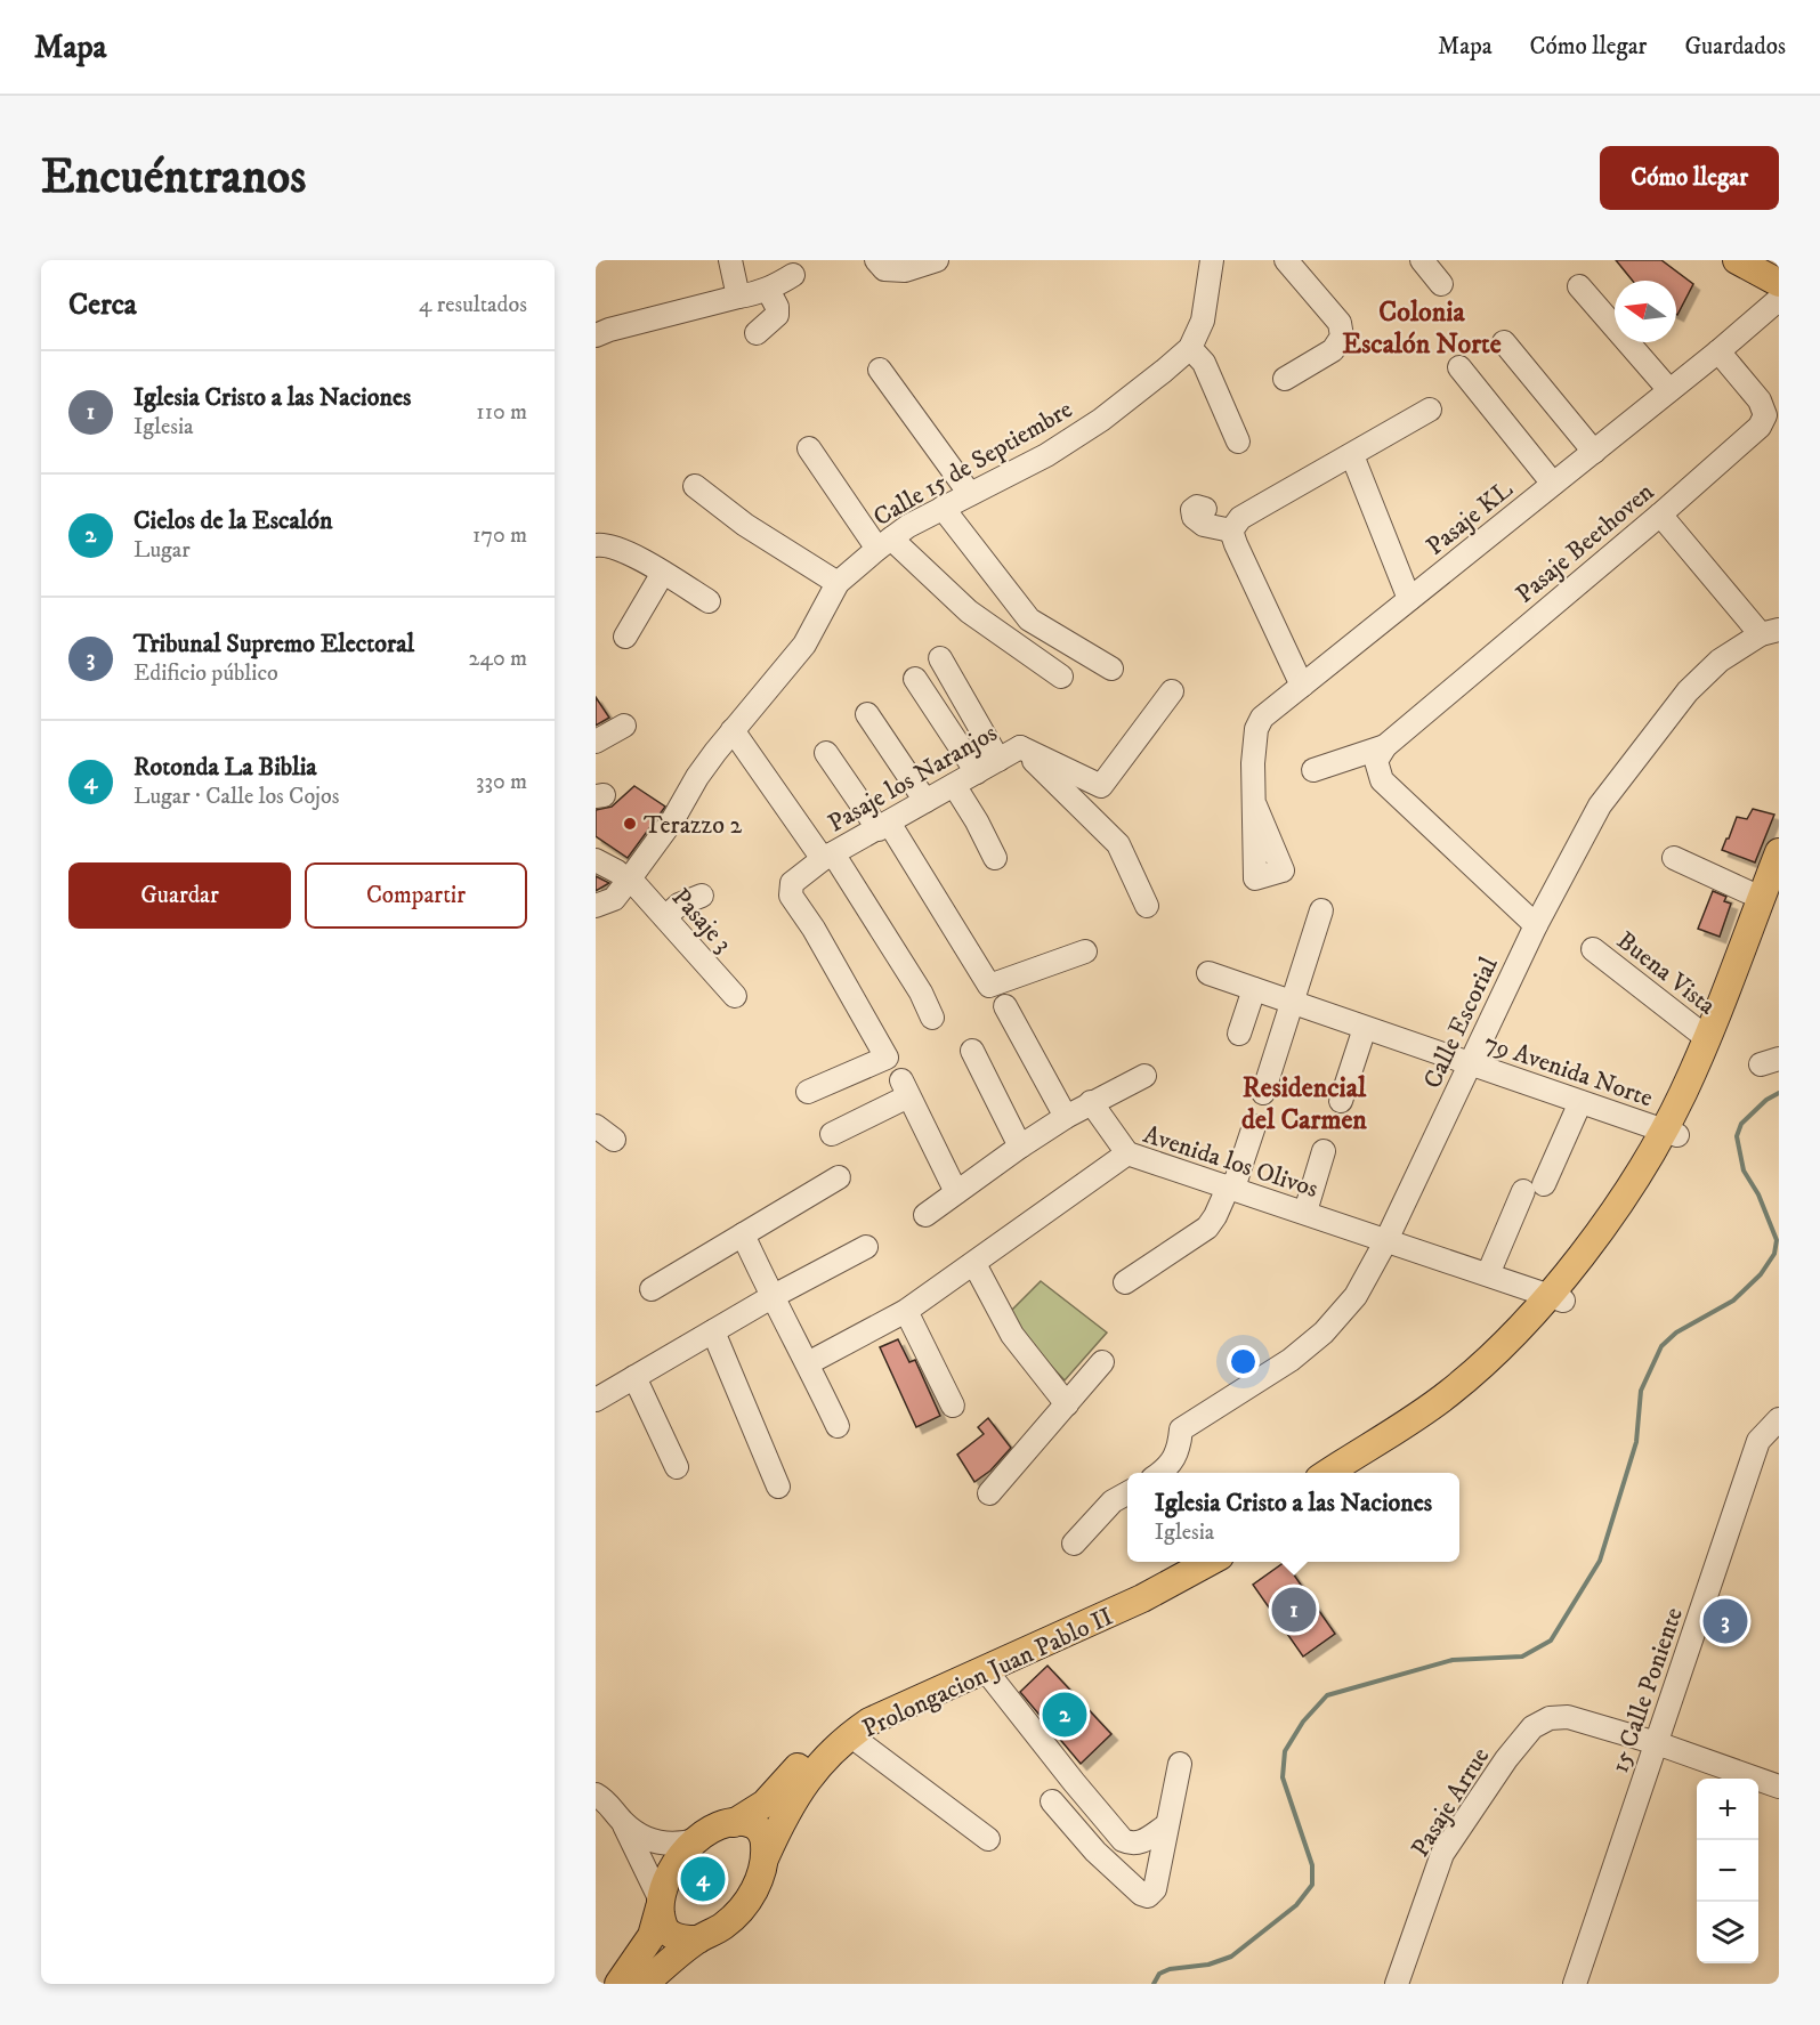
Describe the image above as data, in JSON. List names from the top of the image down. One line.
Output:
{"streets":{"main road":["Prolongacion Juan Pablo II"],"street":["Calle 15 de Septiembre","Pasaje KL","Pasaje Beethoven","Pasaje los Naranjos","Pasaje 3","Buena Vista","Calle Escorial","79 Avenida Norte","Avenida los Olivos","15 Calle Poniente","Pasaje Arrue"]},"crossings":[["Calle 15 de Septiembre","Pasaje los Naranjos"],["Calle 15 de Septiembre","Pasaje 3"],["Pasaje KL","Pasaje Beethoven"],["Calle Escorial","79 Avenida Norte"],["Calle Escorial","Avenida los Olivos"],["15 Calle Poniente","Pasaje Arrue"]],"districts":["Colonia Escalón Norte","Residencial del Carmen"],"places":["Terazzo 2"],"north":"left","page":{"header":"Mapa","nav":["Mapa","Cómo llegar","Guardados"],"buttons":["Cómo llegar",["Guardar","Compartir"]],"title":"Encuéntranos","heading":["Cerca","4 resultados"],"list":[{"mark":"1","name":"Iglesia Cristo a las Naciones","note":"Iglesia","value":"110 m"},{"mark":"2","name":"Cielos de la Escalón","note":"Lugar","value":"170 m"},{"mark":"3","name":"Tribunal Supremo Electoral","note":"Edificio público","value":"240 m"},{"mark":"4","name":"Rotonda La Biblia","note":"Lugar · Calle los Cojos","value":"330 m"}],"popup":["Iglesia Cristo a las Naciones","Iglesia"],"pins":["1","3","2","4"],"map_buttons":["+","−"]}}
